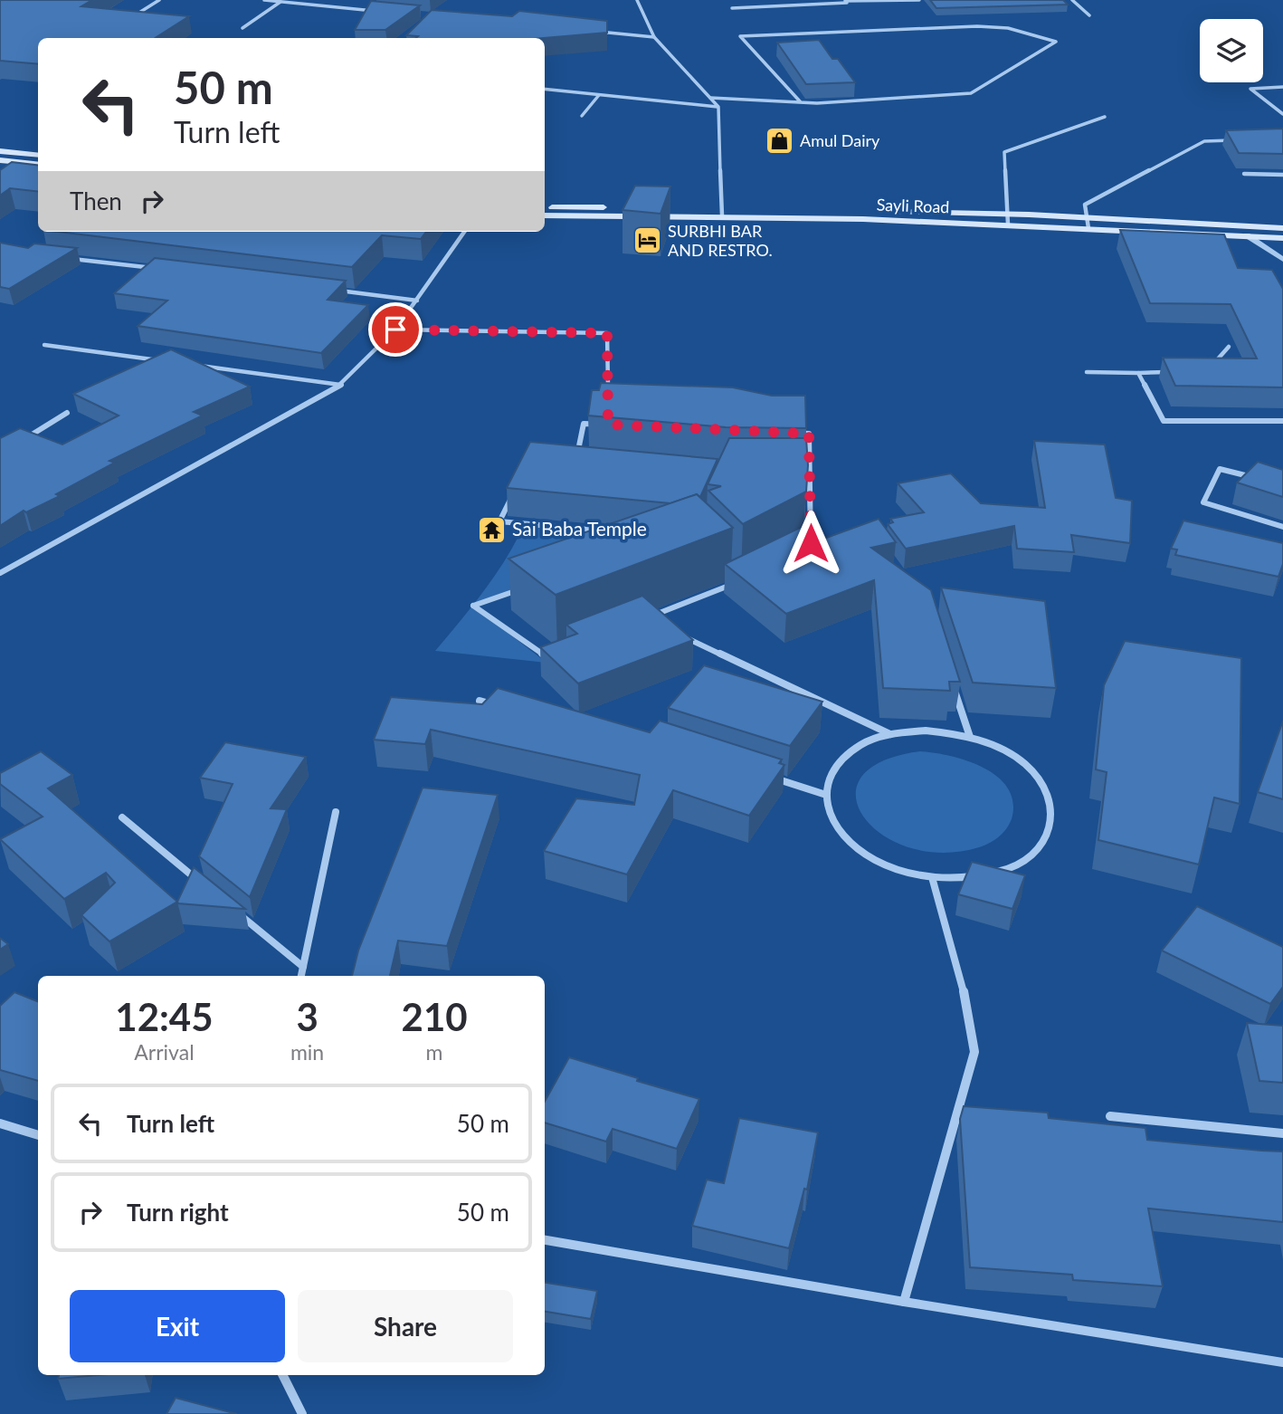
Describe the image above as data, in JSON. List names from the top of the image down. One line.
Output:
{"streets":{"main road":["Sayli Road"]},"places":{"shop":["Amul Dairy"],"hotel":["SURBHI BAR AND RESTRO."],"temple":["Sai Baba Temple"]},"page":{"turn":["50 m","Turn left"],"then":"Then","eta":["12:45","Arrival","3","min","210","m"],"list":[{"name":"Turn left","value":"50 m"},{"name":"Turn right","value":"50 m"}],"buttons":["Exit","Share"]}}
